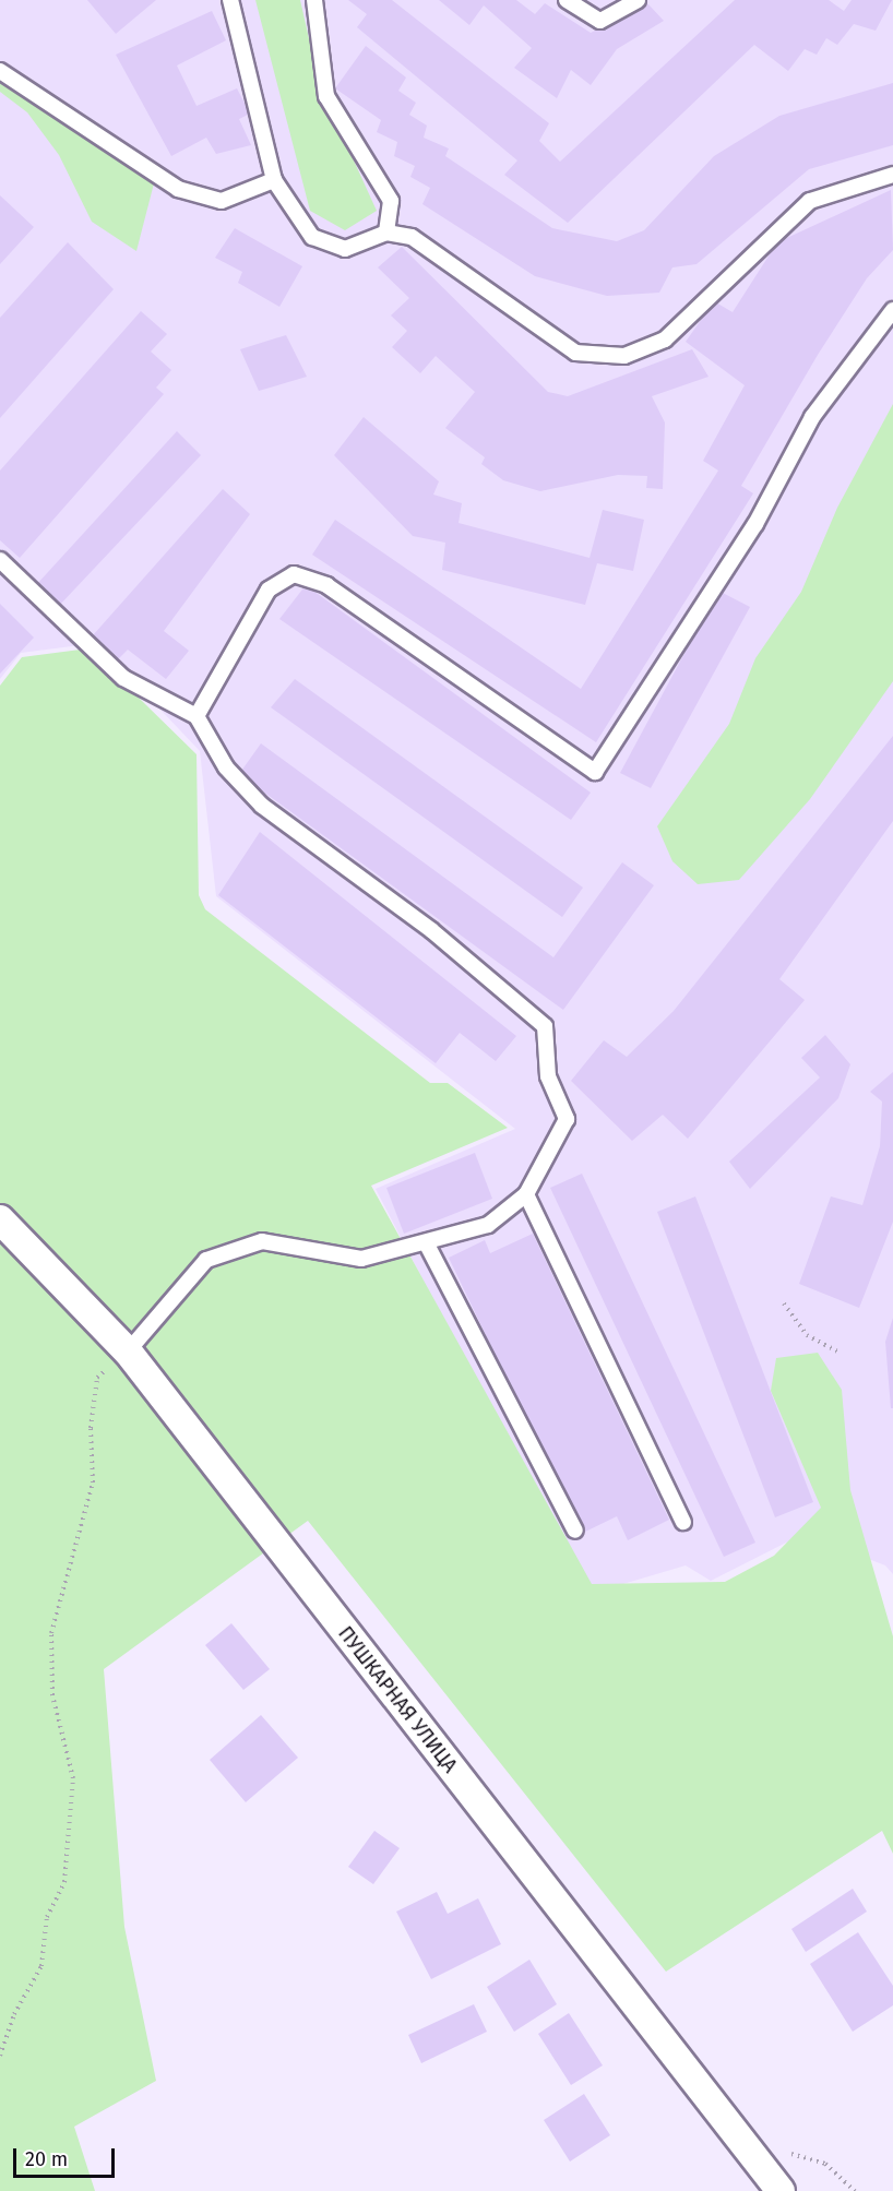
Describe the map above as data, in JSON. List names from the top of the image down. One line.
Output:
{"streets":{"street":["ПУШКАРНАЯ УЛИЦА"]},"scale_bar":"20 m"}
